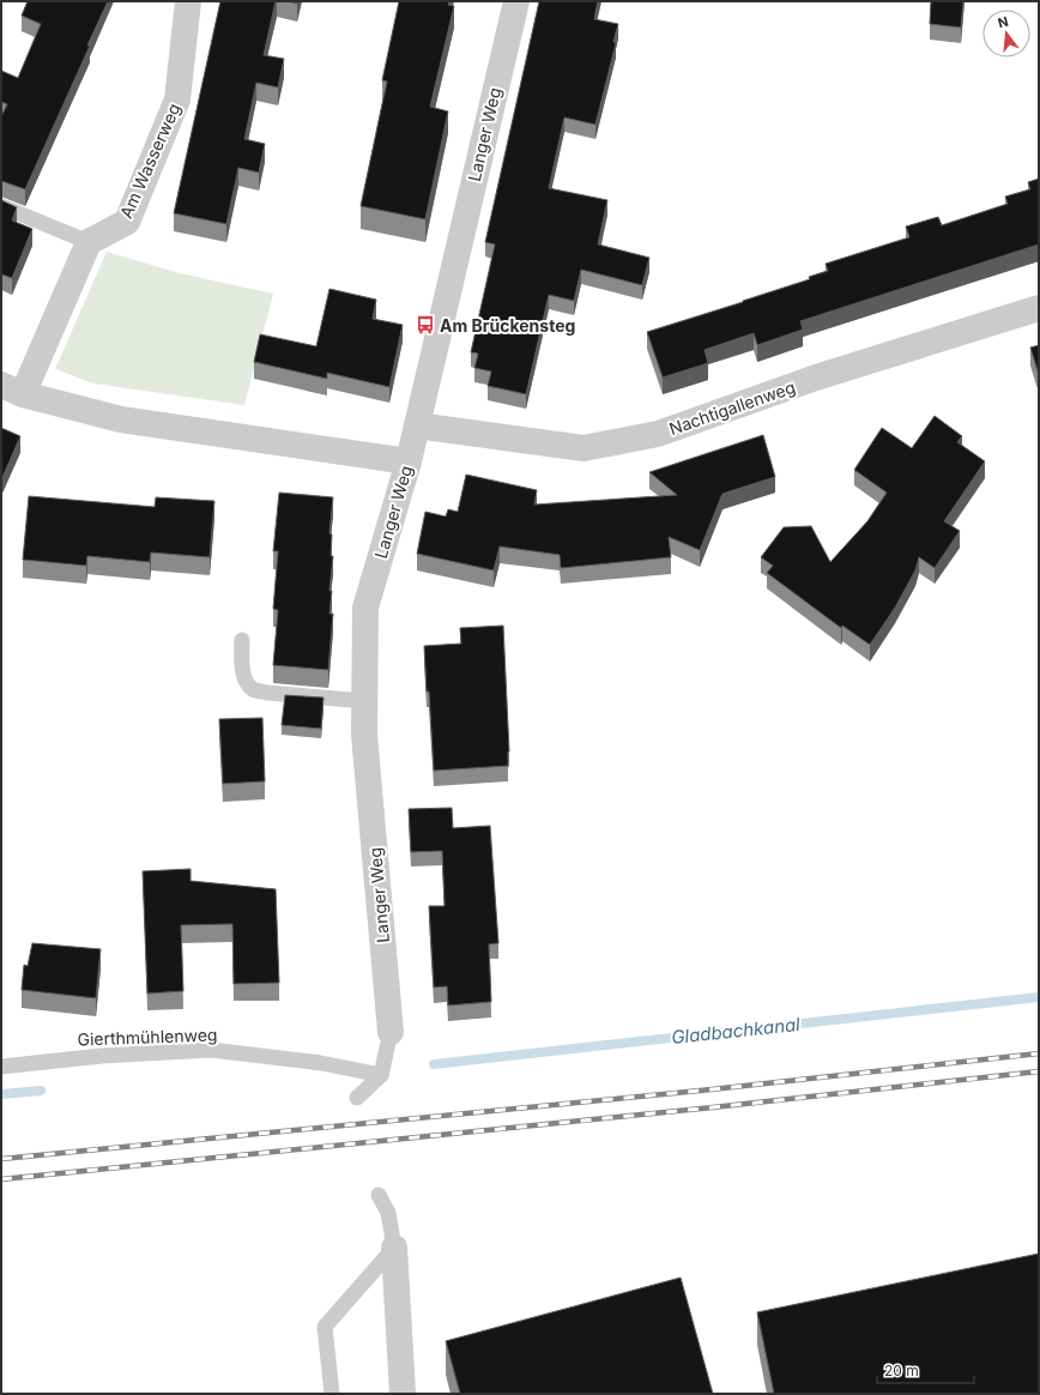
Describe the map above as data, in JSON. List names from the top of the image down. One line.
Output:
{"streets":{"street":["Langer Weg","Am Wasserweg","Nachtigallenweg"],"lane":["Gierthmühlenweg"]},"crossings":[["Langer Weg","Nachtigallenweg"]],"water":["Gladbachkanal"],"places":{"bus stop":["Am Brückensteg"]},"scale_bar":"20 m","north":"top"}
